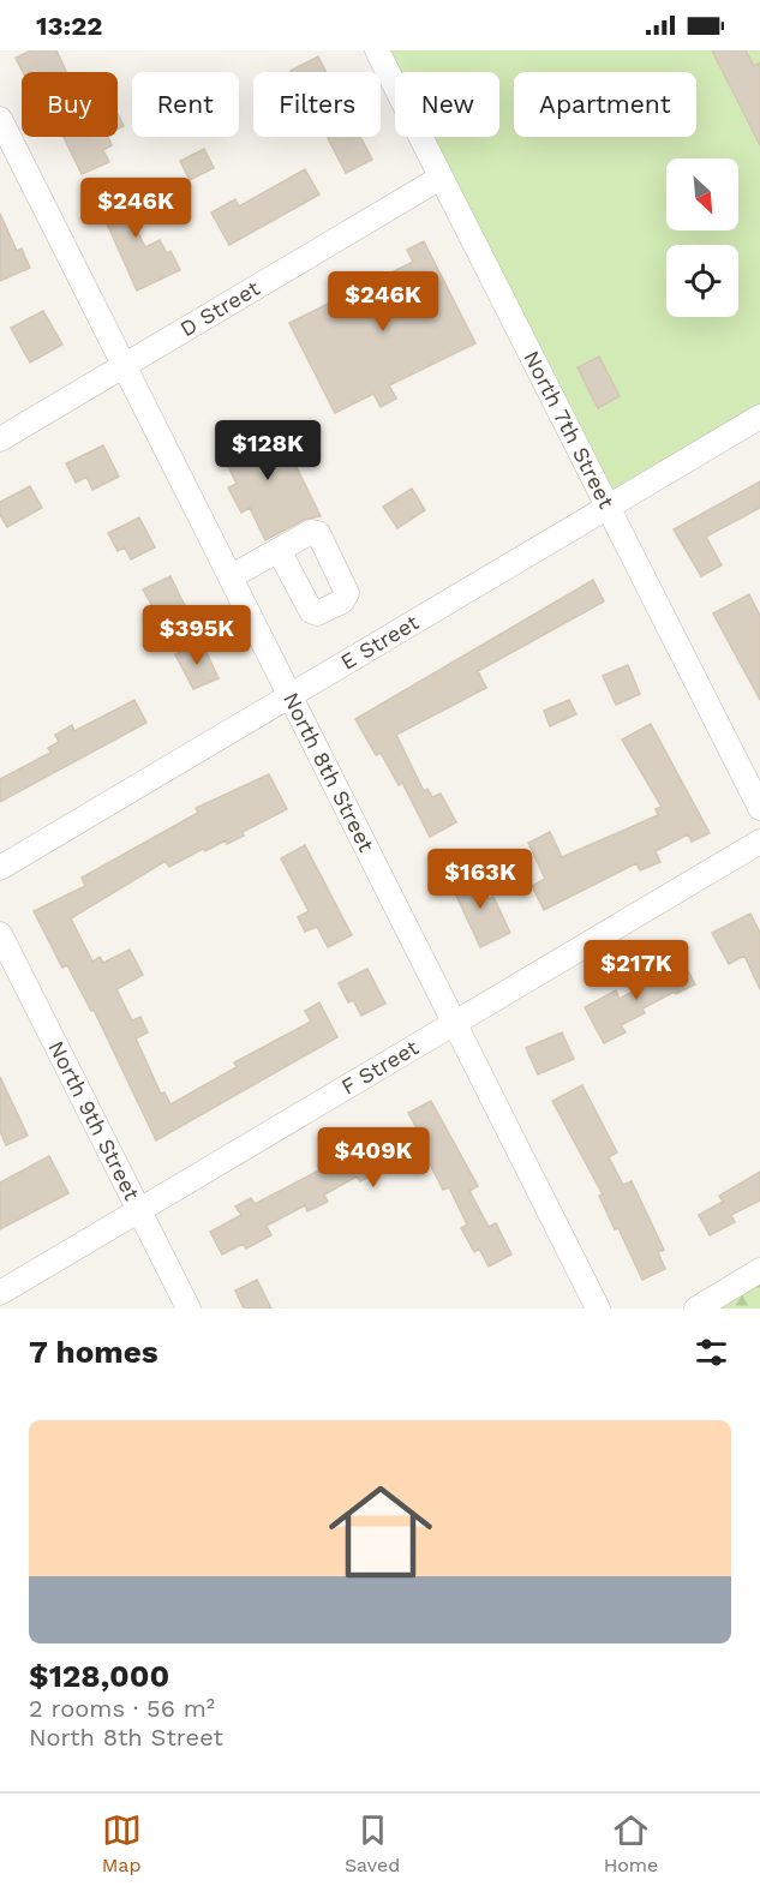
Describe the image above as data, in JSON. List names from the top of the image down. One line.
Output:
{"streets":{"street":["D Street","North 7th Street","E Street","North 8th Street","F Street","North 9th Street"]},"crossings":[["D Street","North 7th Street"],["D Street","North 8th Street"],["North 7th Street","E Street"],["E Street","North 8th Street"],["North 8th Street","F Street"],["F Street","North 9th Street"]],"north":"bottom right","page":{"status":"13:22","chip":["Buy","Rent","Filters","New","Apartment"],"price":["$246K","$246K","$128K","$395K","$163K","$217K","$409K"],"heading":"7 homes","list":[{"name":"$128,000","note":"2 rooms · 56 m² · North 8th Street"}],"tabs":["Map","Saved","Home"]}}
